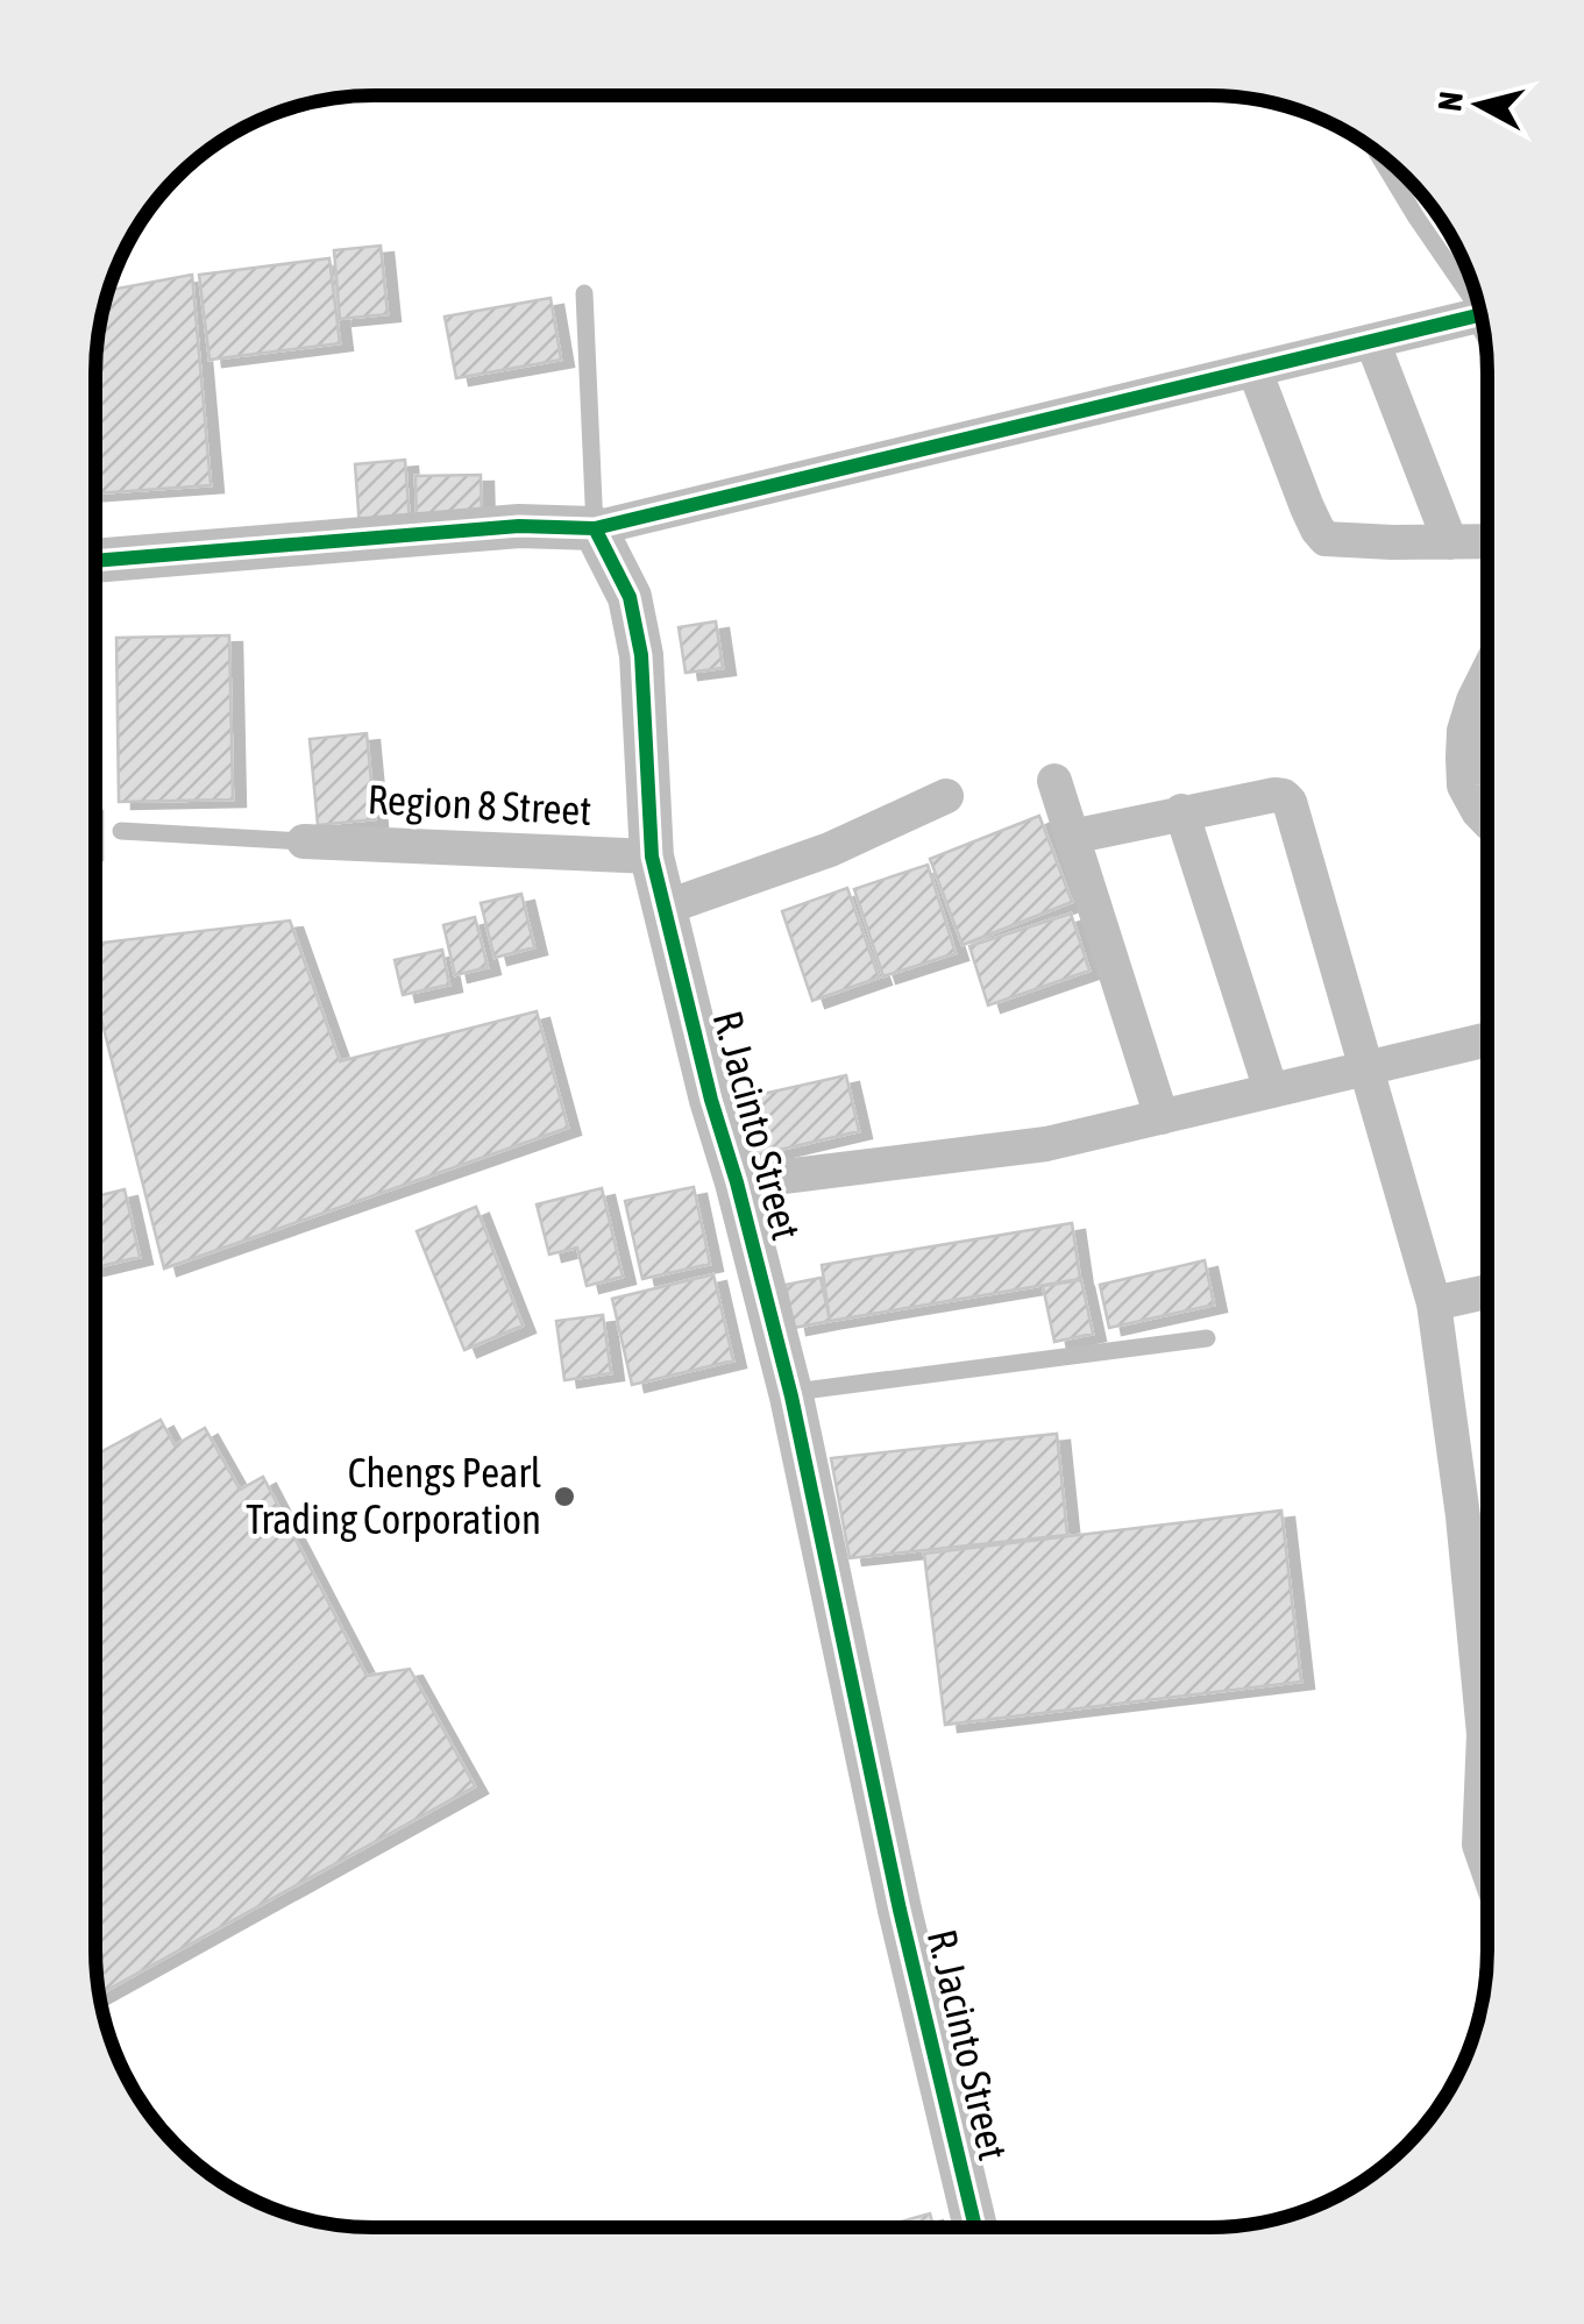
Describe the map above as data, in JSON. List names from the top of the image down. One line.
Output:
{"streets":{"street":["Region 8 Street","R. Jacinto Street"]},"crossings":[["Region 8 Street","R. Jacinto Street"]],"places":["Chengs Pearl Trading Corporation"],"north":"left"}
